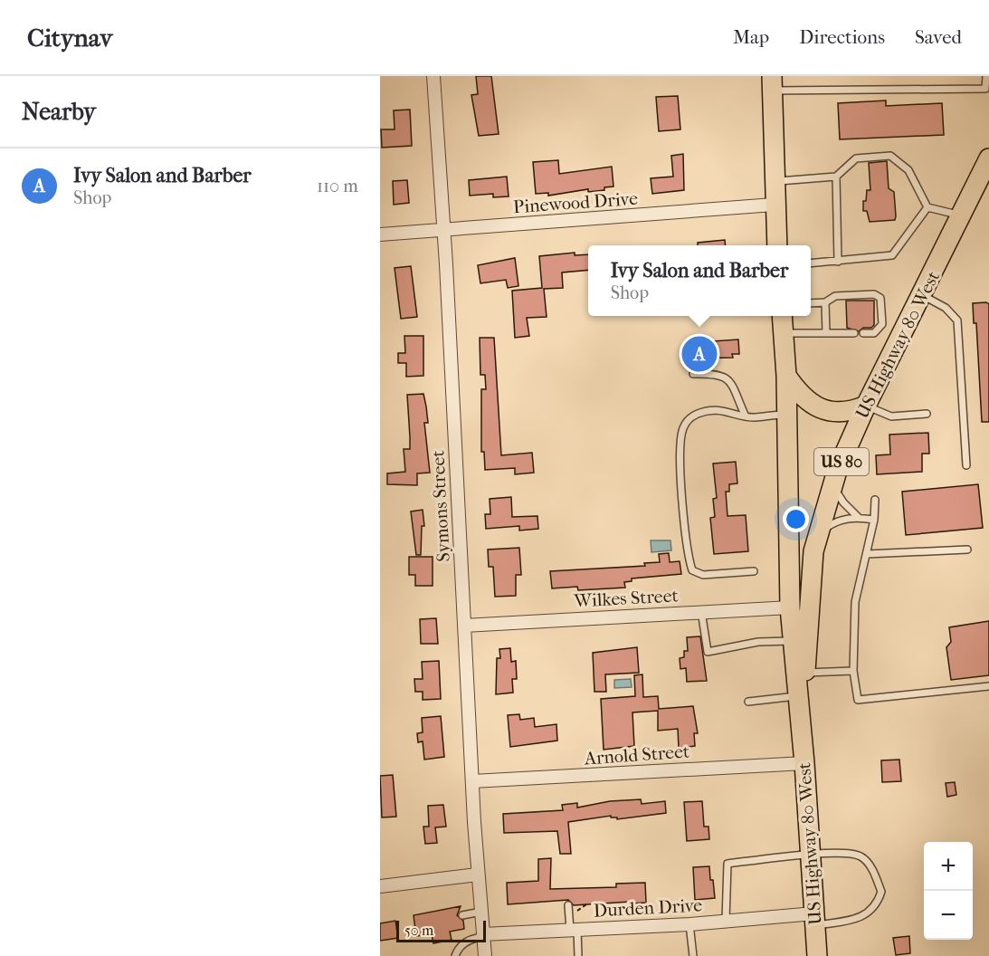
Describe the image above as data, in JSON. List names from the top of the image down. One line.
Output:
{"streets":{"main road":["US Highway 80 West","US 80"],"street":["Pinewood Drive","Symons Street","Wilkes Street","Arnold Street","Durden Drive"]},"crossings":[["Pinewood Drive","Symons Street"],["US Highway 80 West","Wilkes Street"],["US Highway 80 West","Arnold Street"],["US Highway 80 West","Durden Drive"],["Symons Street","Wilkes Street"],["Symons Street","Arnold Street"],["Symons Street","Durden Drive"]],"scale_bar":"50 m","page":{"header":"Citynav","nav":["Map","Directions","Saved"],"heading":"Nearby","list":[{"mark":"A","name":"Ivy Salon and Barber","note":"Shop","value":"110 m"}],"popup":["Ivy Salon and Barber","Shop"],"pins":"A","map_buttons":["+","−"],"scale":"50 m"}}
